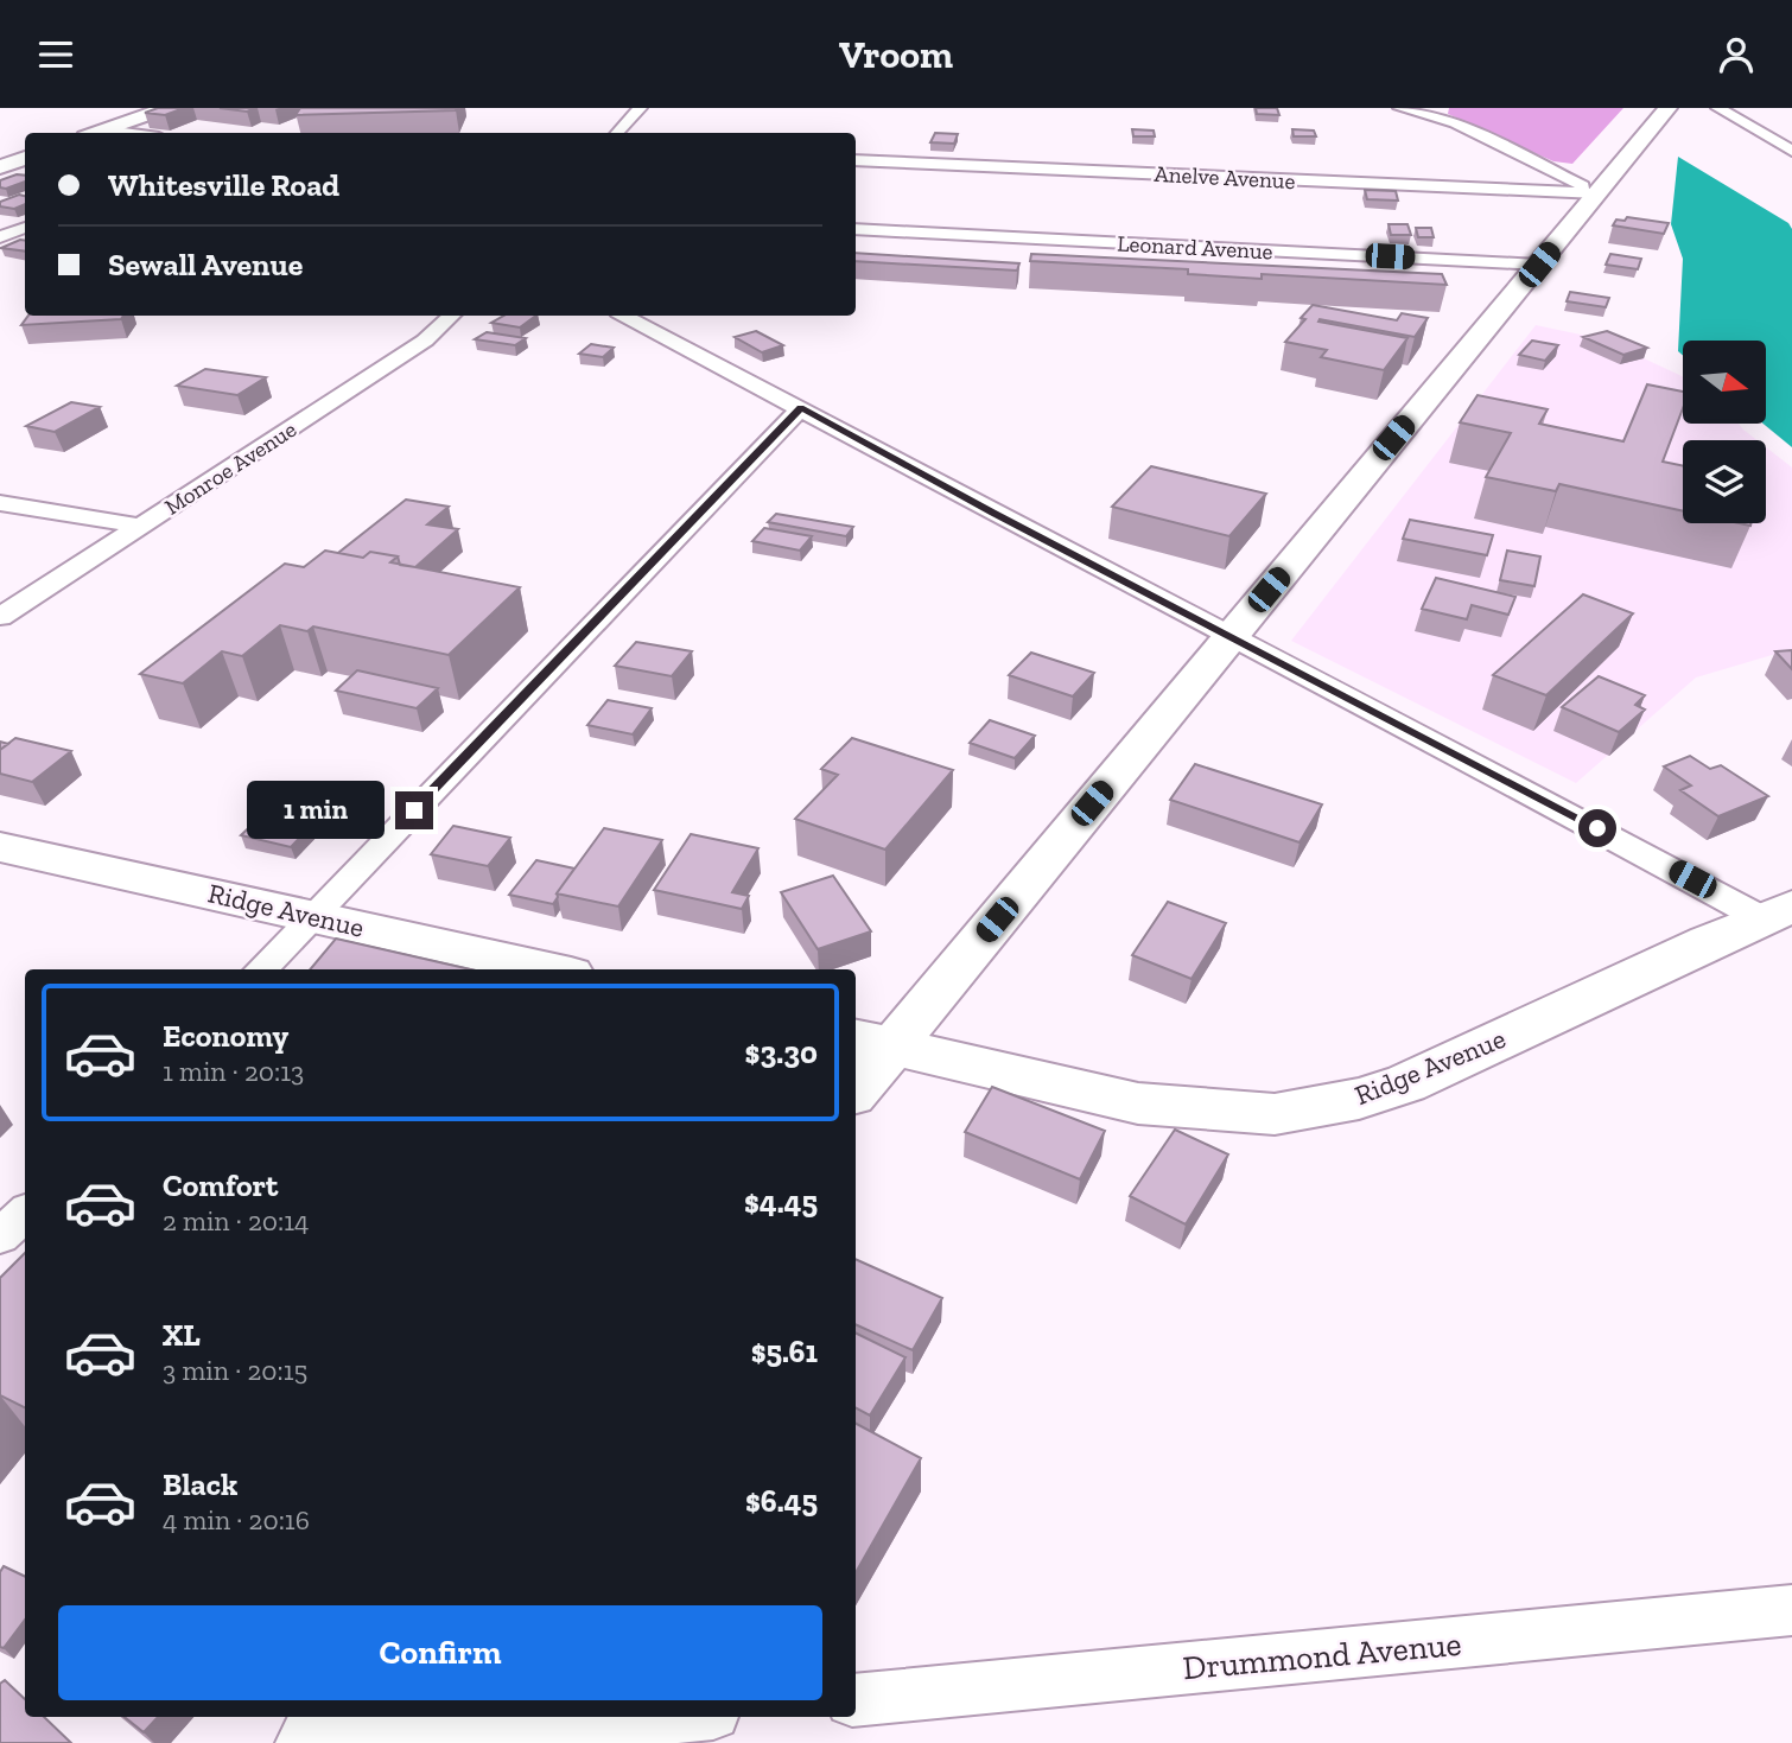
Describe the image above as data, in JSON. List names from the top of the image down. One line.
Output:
{"streets":{"main road":["Ridge Avenue"],"street":["Anelve Avenue","Leonard Avenue","Monroe Avenue","Drummond Avenue"]},"north":"right","page":{"header":"Vroom","banner":["Whitesville Road","Sewall Avenue"],"bubble":"1 min","list":[{"name":"Economy","note":"1 min · 20:13","value":"$3.30"},{"name":"Comfort","note":"2 min · 20:14","value":"$4.45"},{"name":"XL","note":"3 min · 20:15","value":"$5.61"},{"name":"Black","note":"4 min · 20:16","value":"$6.45"}],"buttons":"Confirm"}}
